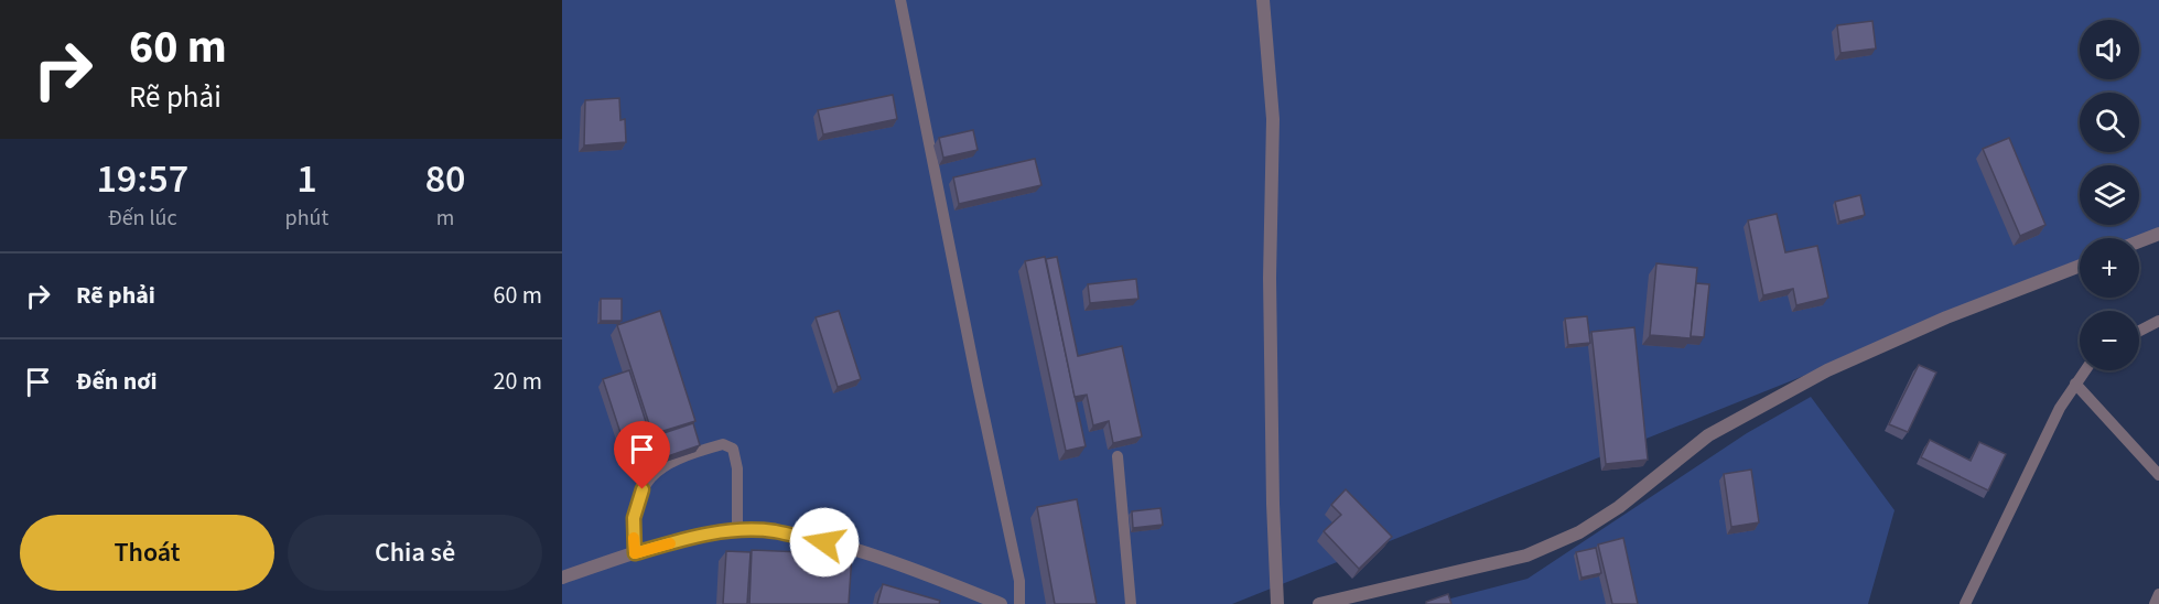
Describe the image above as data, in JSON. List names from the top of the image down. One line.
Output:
{"page":{"turn":["60 m","Rẽ phải"],"map_buttons":["+","−"],"eta":["19:57","Đến lúc","1","phút","80","m"],"list":[{"name":"Rẽ phải","value":"60 m"},{"name":"Đến nơi","value":"20 m"}],"buttons":["Thoát","Chia sẻ"]}}
